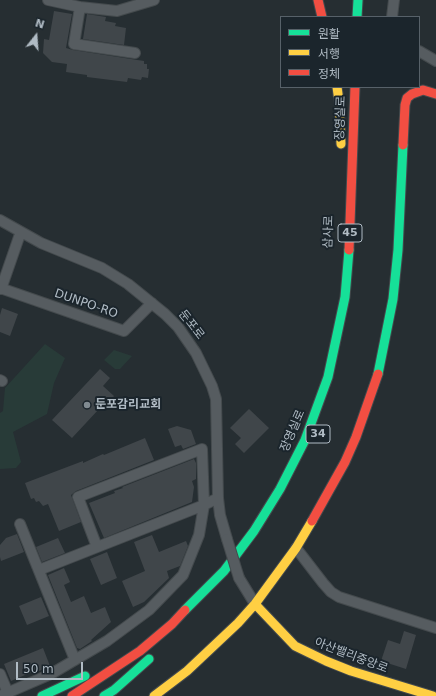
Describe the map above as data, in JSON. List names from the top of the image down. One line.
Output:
{"streets":{"main road":["장영실로","삼사로","45","34","아산밸리중앙로"],"street":["DUNPO-RO","둔포로"]},"crossings":[["장영실로","34"],["DUNPO-RO","둔포로"],["둔포로","아산밸리중앙로"]],"places":["둔포감리교회"],"legend":["원활","서행","정체"],"scale_bar":"50 m","north":"top"}
